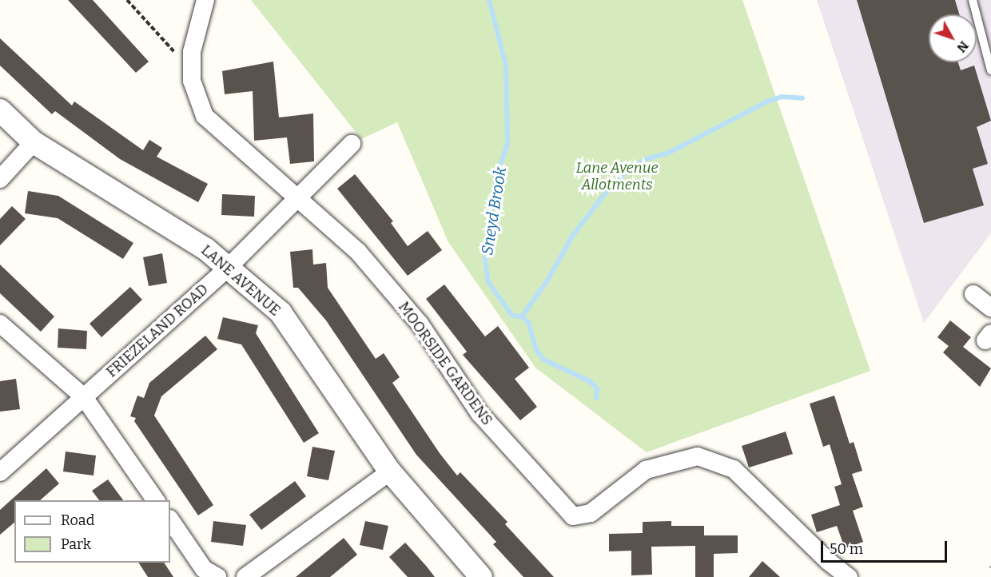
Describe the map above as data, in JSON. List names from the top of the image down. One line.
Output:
{"streets":{"street":["LANE AVENUE","FRIEZELAND ROAD","MOORSIDE GARDENS"]},"crossings":[["LANE AVENUE","FRIEZELAND ROAD"],["FRIEZELAND ROAD","MOORSIDE GARDENS"]],"water":["Sneyd Brook"],"parks":["Lane Avenue Allotments"],"legend":["Road","Park"],"scale_bar":"50 m","north":"bottom right"}
